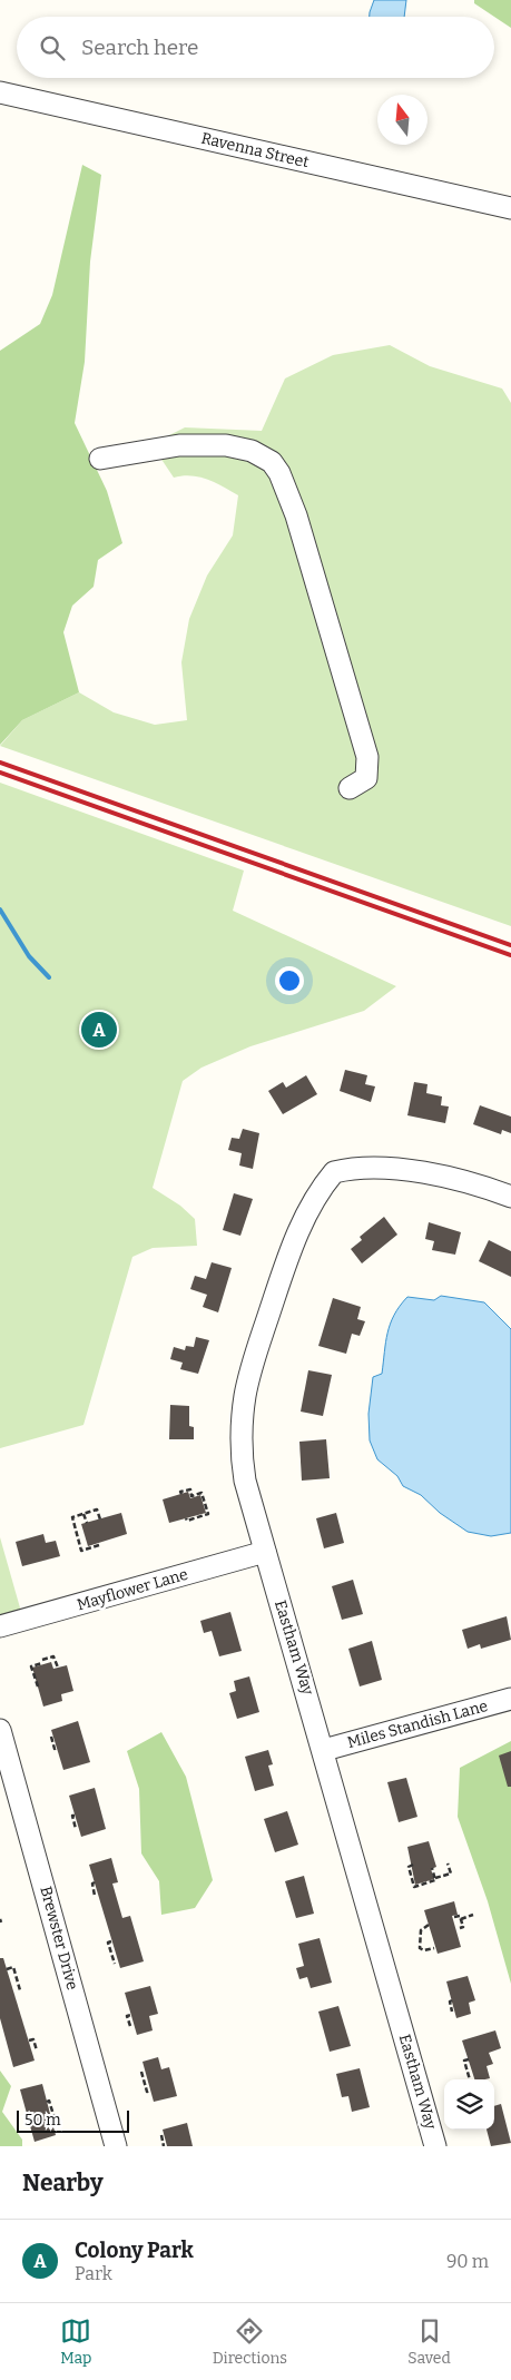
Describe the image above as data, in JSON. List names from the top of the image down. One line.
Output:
{"streets":{"street":["Ravenna Street","Mayflower Lane","Eastham Way","Miles Standish Lane","Brewster Drive"]},"crossings":[["Mayflower Lane","Eastham Way"],["Eastham Way","Miles Standish Lane"]],"scale_bar":"50 m","north":"top","page":{"search":"Search here","pins":"A","scale":"50 m","heading":"Nearby","list":[{"mark":"A","name":"Colony Park","note":"Park","value":"90 m"}],"nav":["Map","Directions","Saved"]}}
